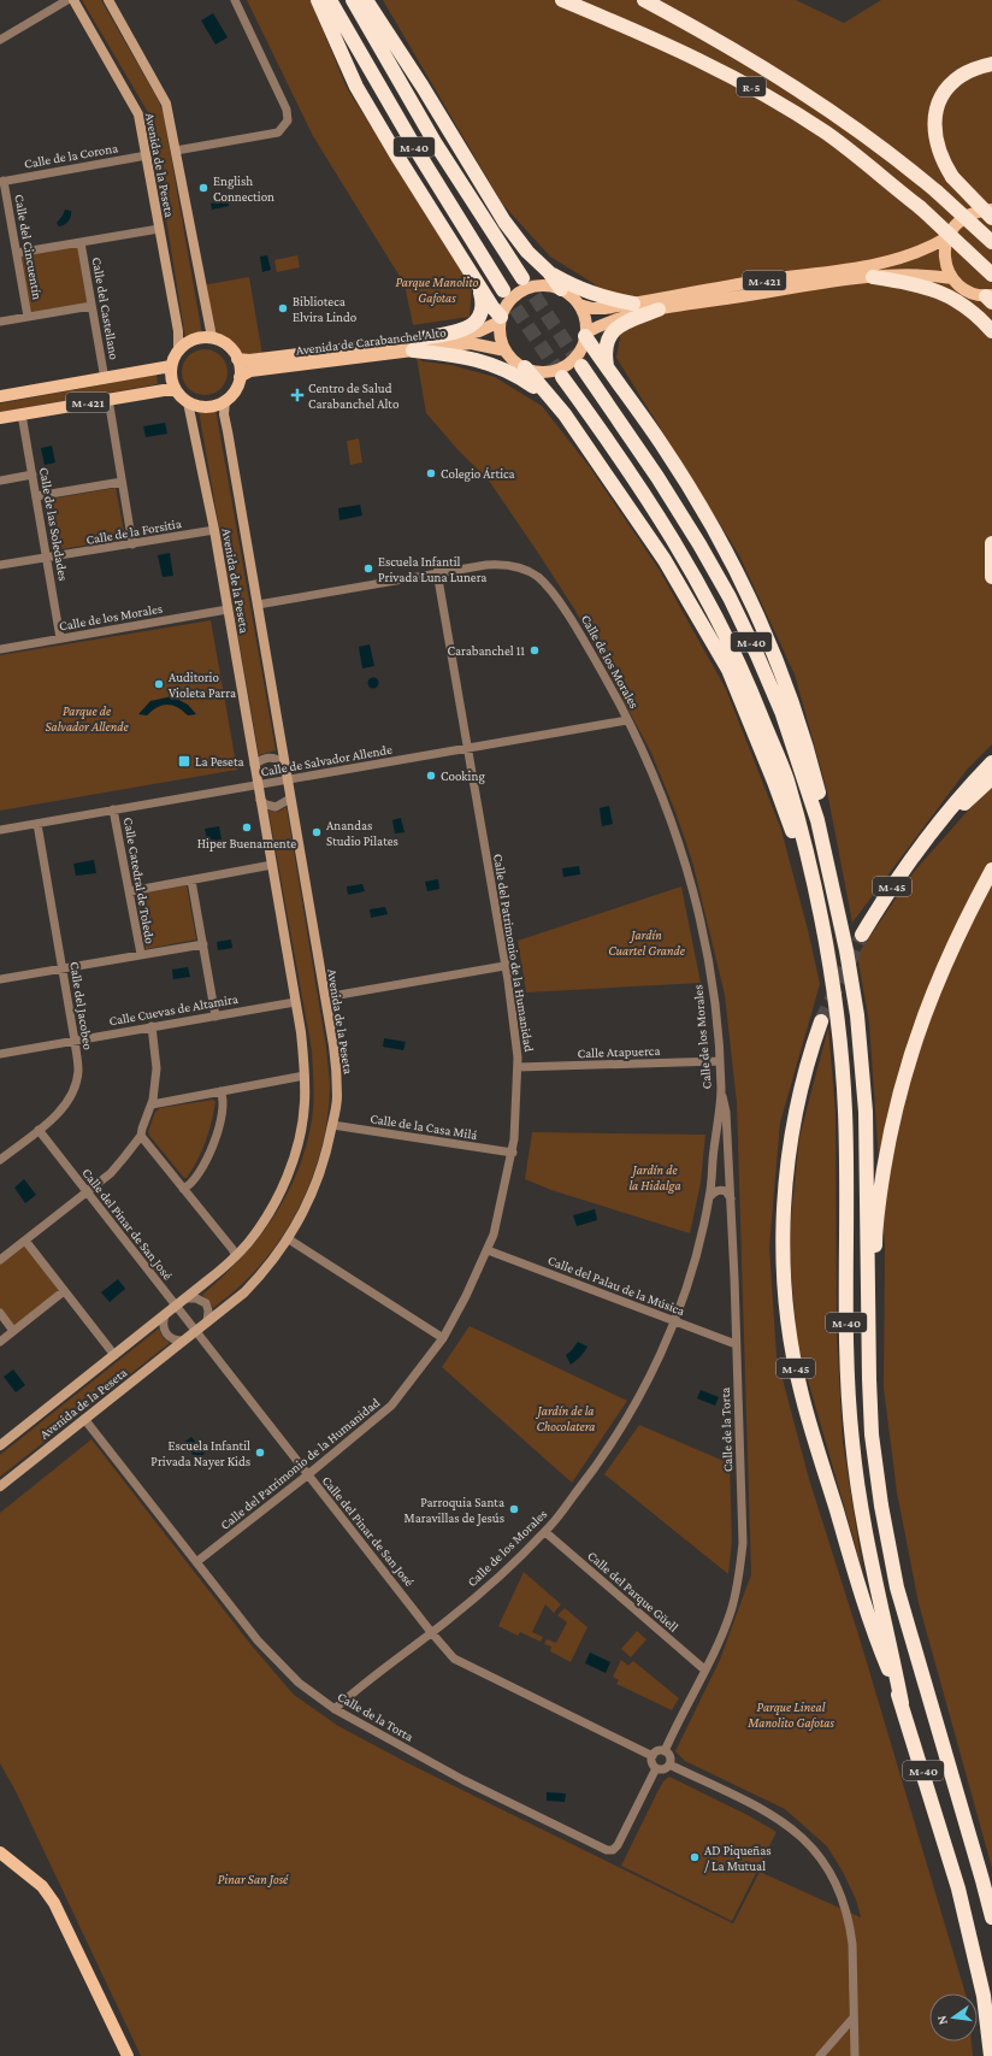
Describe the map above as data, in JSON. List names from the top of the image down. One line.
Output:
{"streets":{"highway":["R-5","M-40","M-45"],"main road":["M-421","Avenida de Carabanchel Alto"],"street":["Calle de la Corona","Avenida de la Peseta","Calle del Cincuentín","Calle del Castellano","Calle de las Soledades","Calle de la Forsitia","Calle de los Morales","Calle de Salvador Allende","Calle Catedral de Toledo","Calle del Patrimonio de la Humanidad","Calle del Jacobeo","Calle Cuevas de Altamira","Calle Atapuerca","Calle de la Casa Milá","Calle del Pinar de San José","Calle del Palau de la Música","Calle de la Torta","Calle del Parque Güell"]},"crossings":[["M-40","M-45"],["Calle de la Corona","Avenida de la Peseta"],["Calle de la Corona","Calle del Cincuentín"],["Avenida de la Peseta","M-421"],["Avenida de la Peseta","Avenida de Carabanchel Alto"],["Avenida de la Peseta","Calle de la Forsitia"],["Avenida de la Peseta","Calle de los Morales"],["Avenida de la Peseta","Calle de Salvador Allende"],["Avenida de la Peseta","Calle Cuevas de Altamira"],["Avenida de la Peseta","Calle de la Casa Milá"],["Avenida de la Peseta","Calle del Pinar de San José"],["Avenida de la Peseta","Calle de la Torta"],["M-421","Avenida de Carabanchel Alto"],["M-421","Calle de las Soledades"],["Calle de las Soledades","Calle de la Forsitia"],["Calle de las Soledades","Calle de los Morales"],["Calle de los Morales","Calle de Salvador Allende"],["Calle de los Morales","Calle del Patrimonio de la Humanidad"],["Calle de los Morales","Calle Atapuerca"],["Calle de los Morales","Calle del Pinar de San José"],["Calle de los Morales","Calle del Palau de la Música"],["Calle de los Morales","Calle de la Torta"],["Calle de los Morales","Calle del Parque Güell"],["Calle de Salvador Allende","Calle Catedral de Toledo"],["Calle de Salvador Allende","Calle del Patrimonio de la Humanidad"],["Calle de Salvador Allende","Calle del Jacobeo"],["Calle del Patrimonio de la Humanidad","Calle Atapuerca"],["Calle del Patrimonio de la Humanidad","Calle de la Casa Milá"],["Calle del Patrimonio de la Humanidad","Calle del Pinar de San José"],["Calle del Patrimonio de la Humanidad","Calle del Palau de la Música"],["Calle del Patrimonio de la Humanidad","Calle de la Torta"],["Calle del Jacobeo","Calle Cuevas de Altamira"],["Calle del Jacobeo","Calle del Pinar de San José"],["Calle del Pinar de San José","Calle de la Torta"],["Calle del Palau de la Música","Calle de la Torta"],["Calle de la Torta","Calle del Parque Güell"]],"parks":["Parque Manolito Gafotas","Parque de Salvador Allende","Jardín Cuartel Grande","Jardín de la Hidalga","Jardín de la Chocolatera","Parque Lineal Manolito Gafotas","Pinar San José"],"places":{"other":["English Connection","Biblioteca Elvira Lindo","Colegio Ártica","Escuela Infantil Privada Luna Lunera","Carabanchel 11","Auditorio Violeta Parra","Cooking","Hiper Buenamente","Anandas Studio Pilates","Escuela Infantil Privada Nayer Kids","Parroquia Santa Maravillas de Jesús","AD Piqueñas / La Mutual"],"health":["Centro de Salud Carabanchel Alto"],"transit":["La Peseta"]},"north":"left"}
